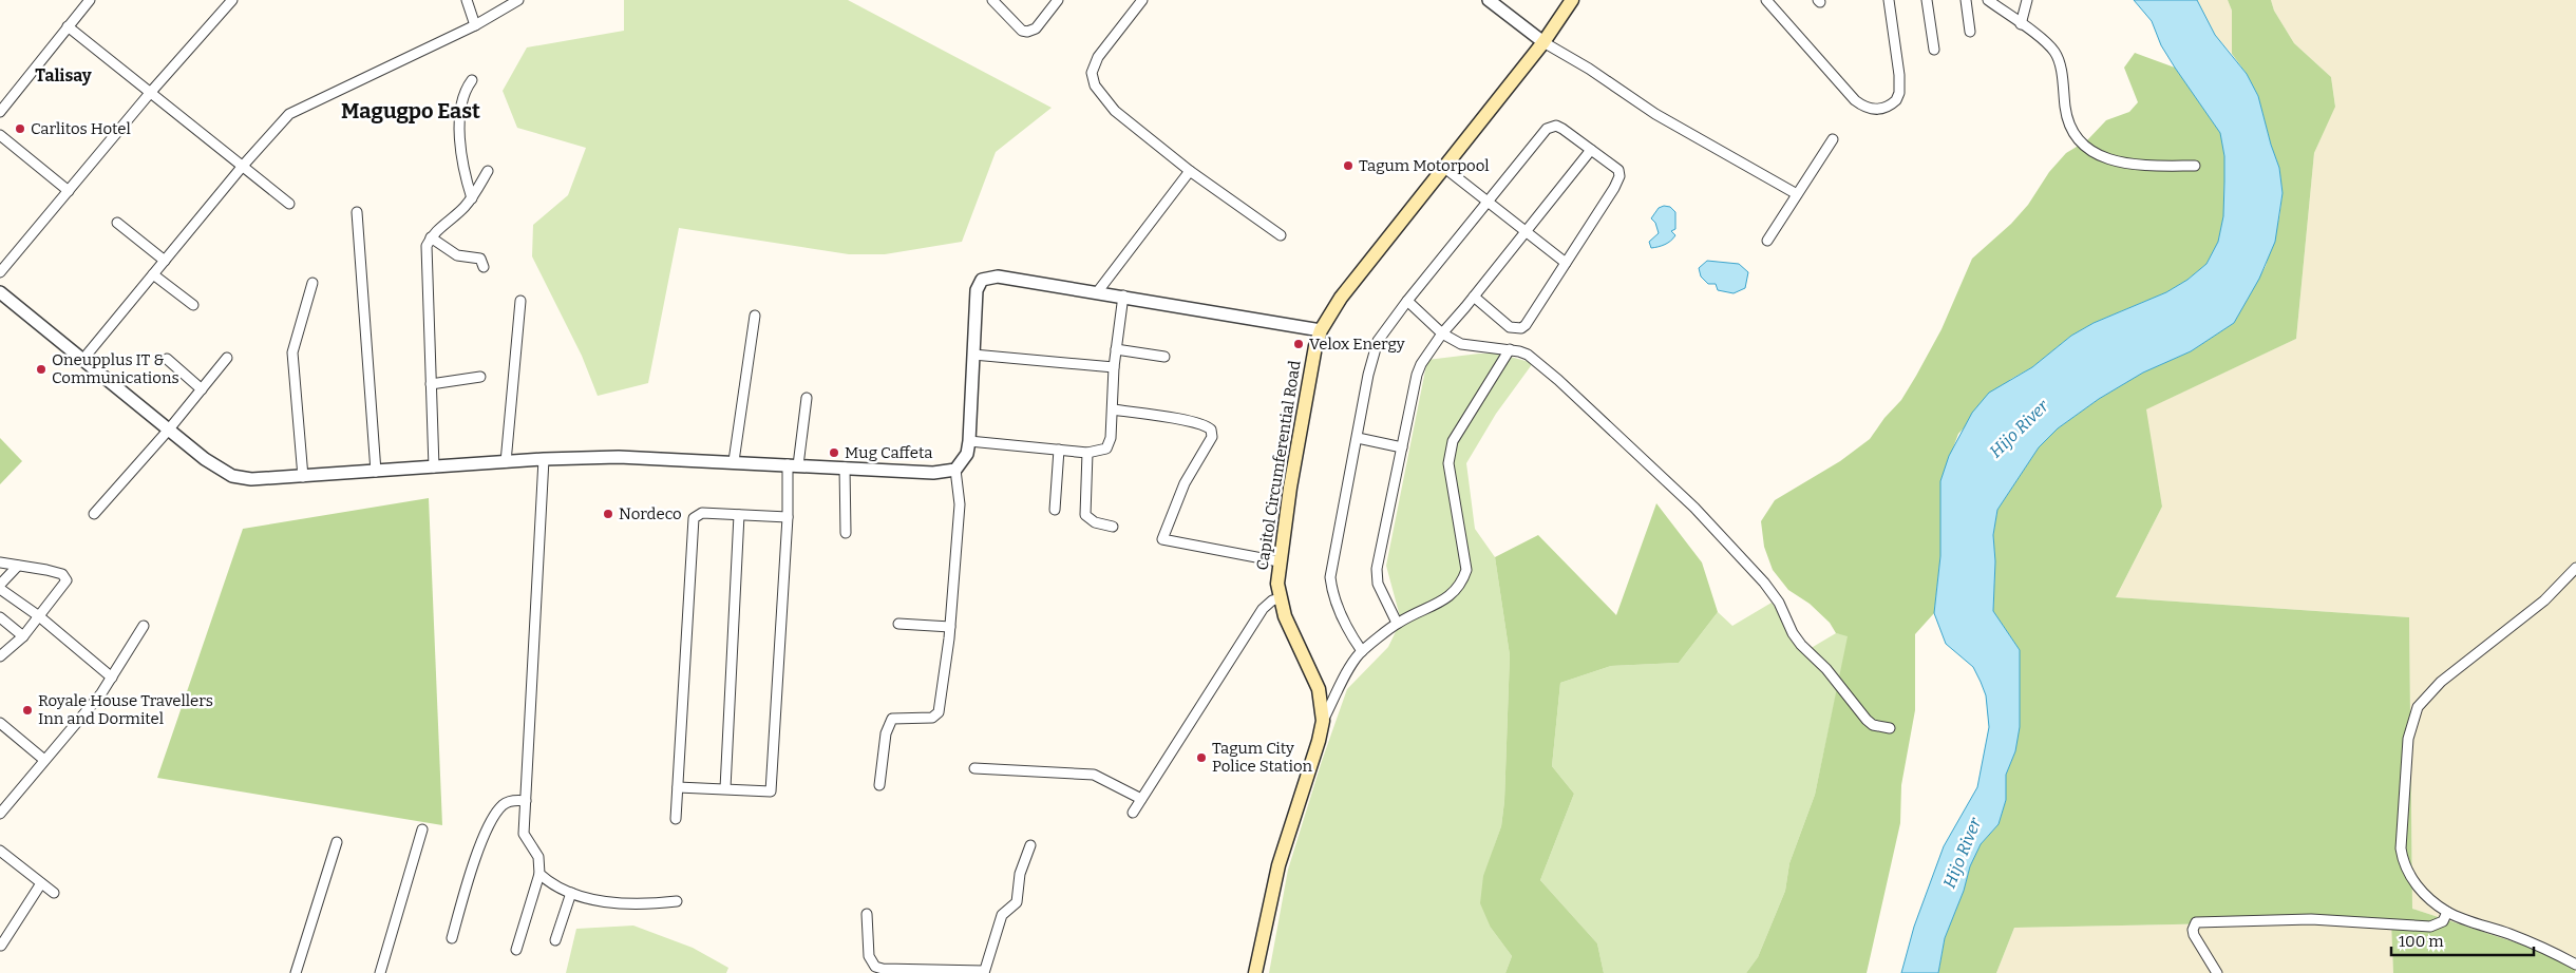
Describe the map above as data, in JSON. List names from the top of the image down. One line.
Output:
{"streets":{"main road":["Capitol Circumferential Road"]},"districts":["Talisay","Magugpo East"],"water":["Hijo River"],"places":["Carlitos Hotel","Tagum Motorpool","Velox Energy","Oneupplus IT & Communications","Mug Caffeta","Nordeco","Royale House Travellers Inn and Dormitel","Tagum City Police Station"],"scale_bar":"100 m"}
